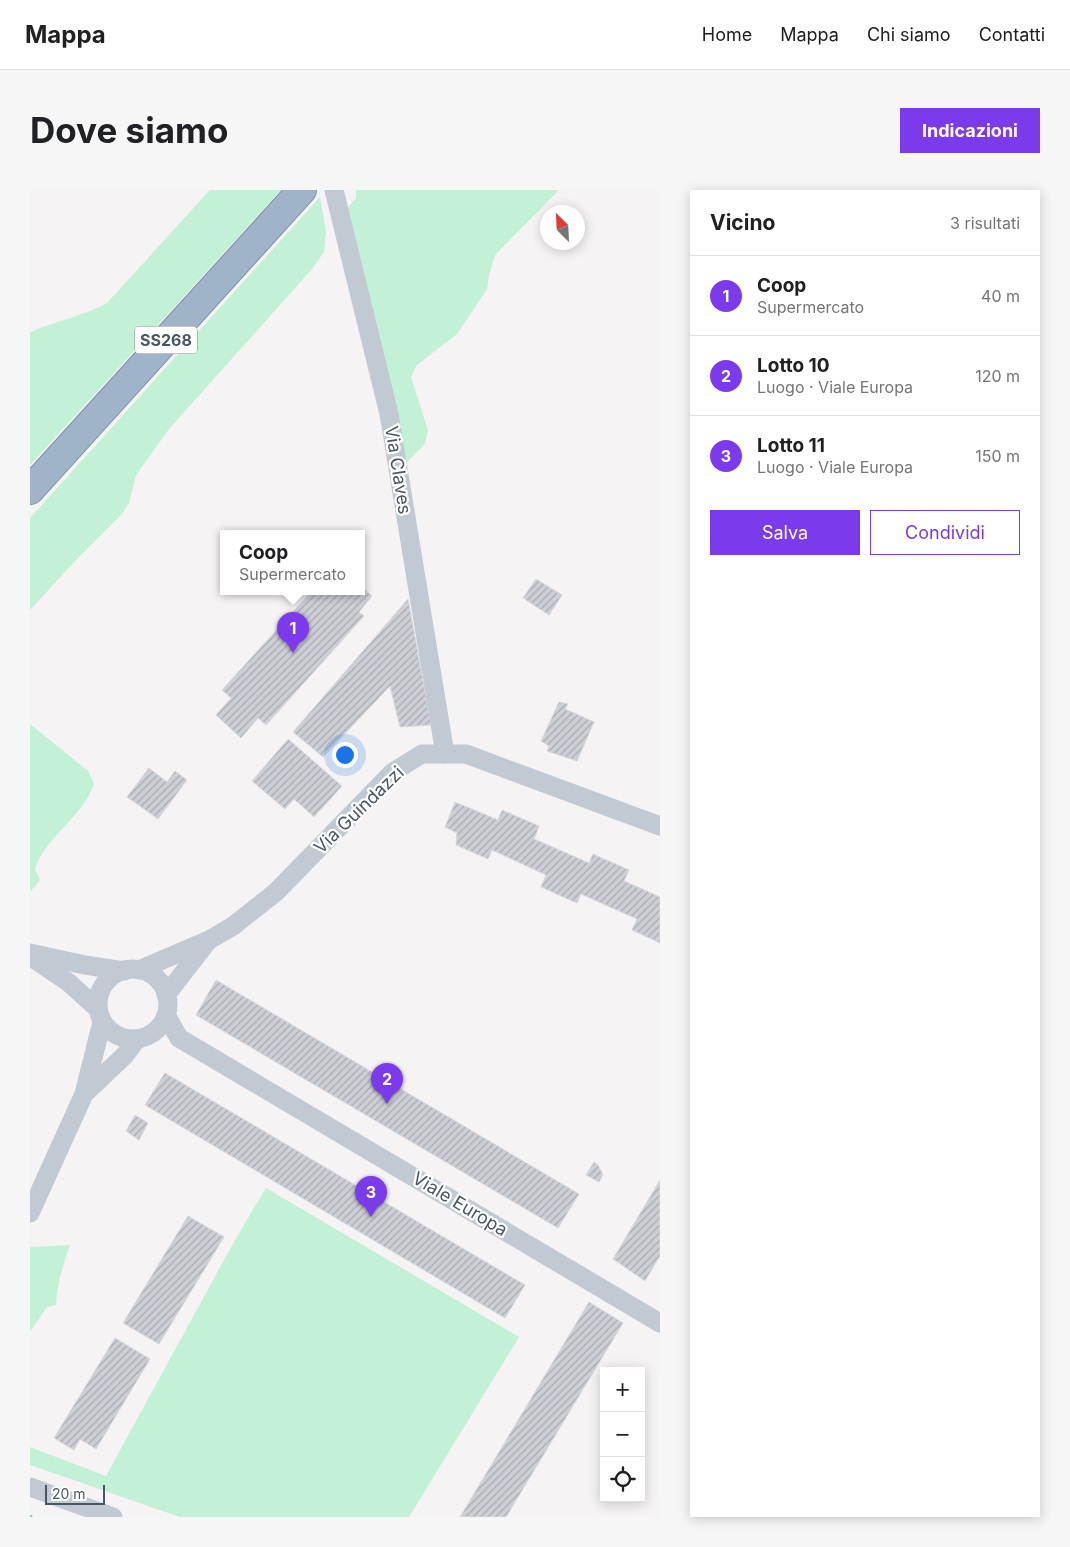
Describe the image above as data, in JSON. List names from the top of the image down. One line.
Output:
{"streets":{"highway":["SS268"],"street":["Via Claves","Via Guindazzi","Viale Europa"]},"crossings":[["Via Claves","Via Guindazzi"],["Via Guindazzi","Viale Europa"]],"scale_bar":"20 m","north":"top left","page":{"header":"Mappa","nav":["Home","Mappa","Chi siamo","Contatti"],"buttons":["Indicazioni",["Salva","Condividi"]],"title":"Dove siamo","heading":["Vicino","3 risultati"],"list":[{"mark":"1","name":"Coop","note":"Supermercato","value":"40 m"},{"mark":"2","name":"Lotto 10","note":"Luogo · Viale Europa","value":"120 m"},{"mark":"3","name":"Lotto 11","note":"Luogo · Viale Europa","value":"150 m"}],"popup":["Coop","Supermercato"],"pins":["1","2","3"],"map_buttons":["+","−"],"scale":"20 m"}}
